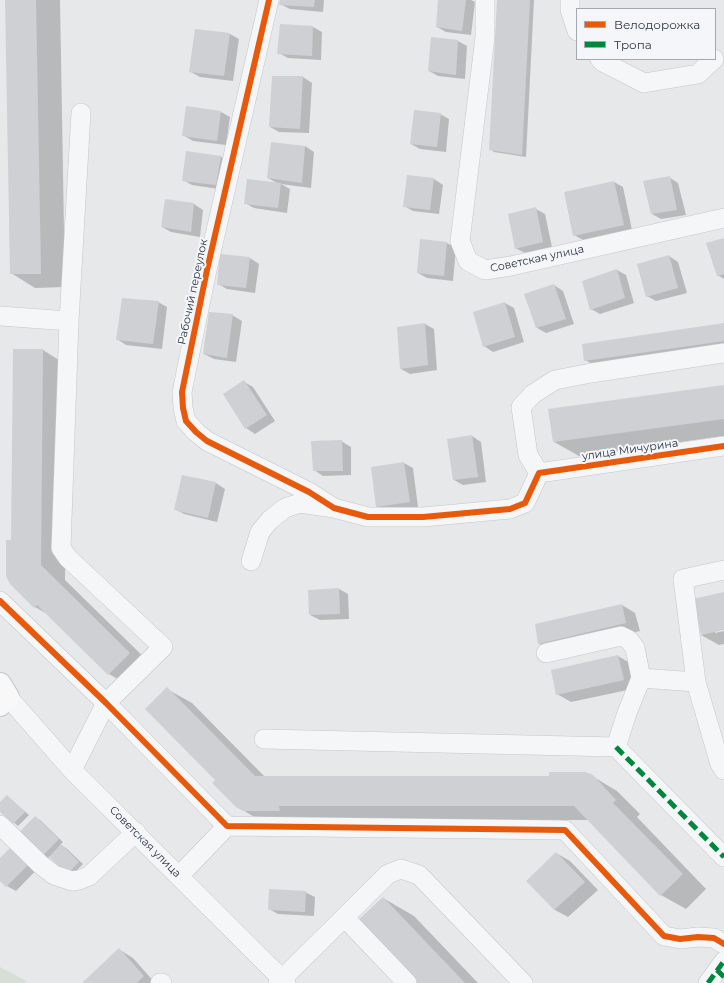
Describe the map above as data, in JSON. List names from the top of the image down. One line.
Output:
{"streets":{"street":["Советская улица","Рабочий переулок","улица Мичурина"]},"legend":["Велодорожка","Тропа"]}
